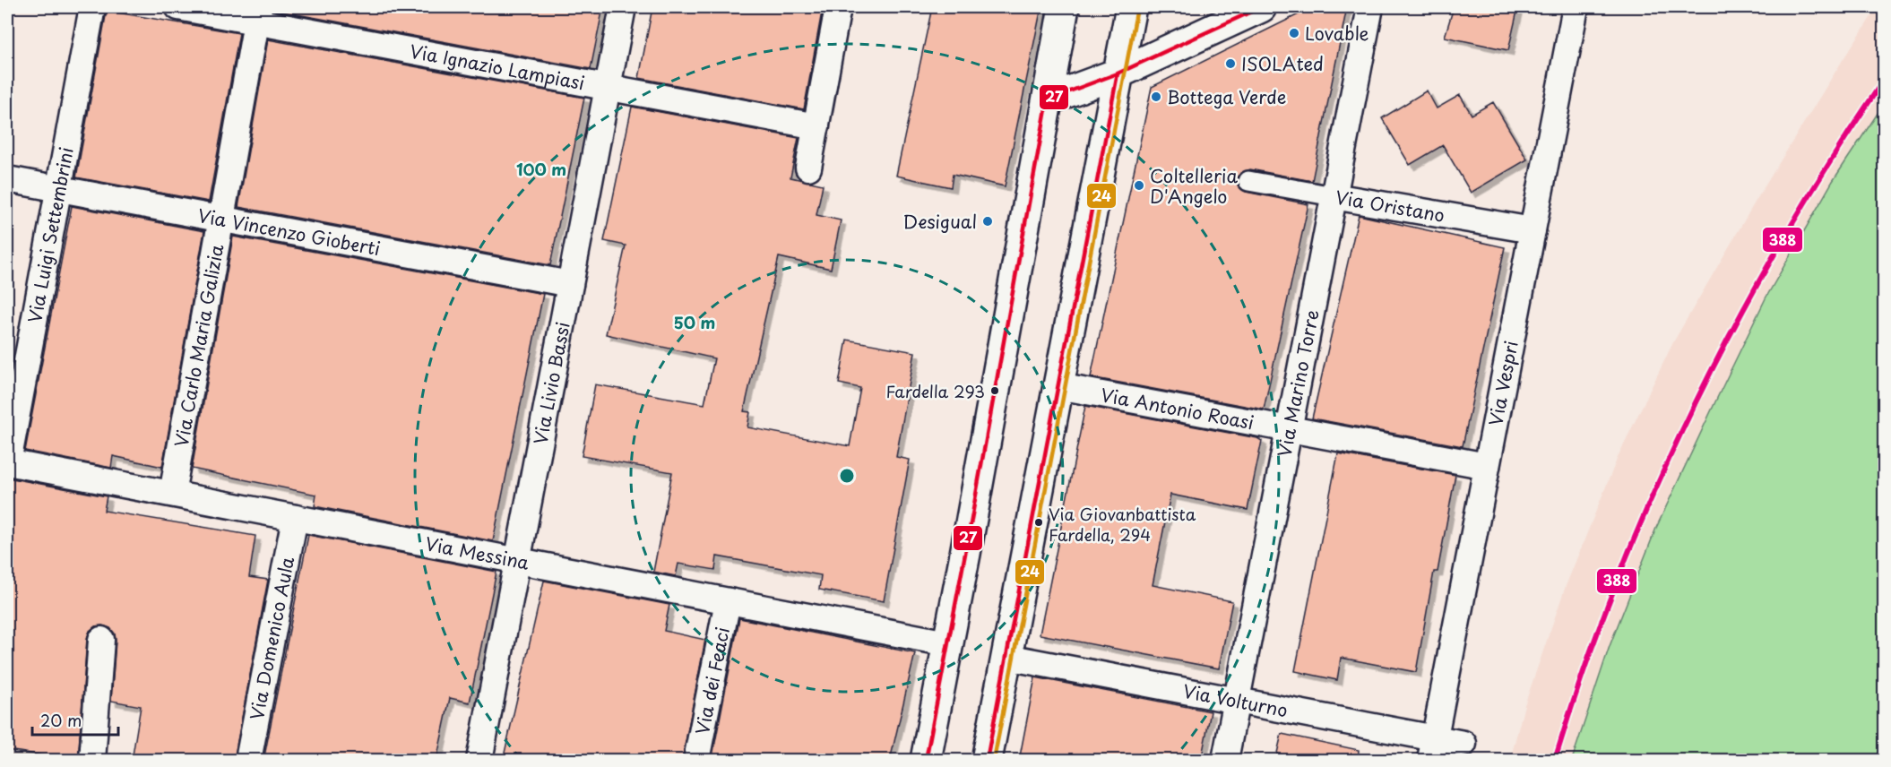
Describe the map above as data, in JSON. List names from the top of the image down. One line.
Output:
{"streets":{"street":["Via Ignazio Lampiasi","Via Oristano","Via Vincenzo Gioberti","Via Luigi Settembrini","Via Carlo Maria Galizia","Via Livio Bassi","Via Marino Torre","Via Vespri","Via Antonio Roasi","Via Messina","Via Domenico Aula","Via dei Feaci","Via Volturno"]},"crossings":[["Via Ignazio Lampiasi","Via Carlo Maria Galizia"],["Via Ignazio Lampiasi","Via Livio Bassi"],["Via Oristano","Via Marino Torre"],["Via Oristano","Via Vespri"],["Via Vincenzo Gioberti","Via Luigi Settembrini"],["Via Vincenzo Gioberti","Via Carlo Maria Galizia"],["Via Vincenzo Gioberti","Via Livio Bassi"],["Via Luigi Settembrini","Via Messina"],["Via Carlo Maria Galizia","Via Messina"],["Via Livio Bassi","Via Messina"],["Via Marino Torre","Via Antonio Roasi"],["Via Marino Torre","Via Volturno"],["Via Vespri","Via Antonio Roasi"],["Via Vespri","Via Volturno"],["Via Messina","Via Domenico Aula"],["Via Messina","Via dei Feaci"]],"places":["Lovable","ISOLAted","Bottega Verde","Coltelleria D'Angelo","Desigual","Fardella 293","Via Giovanbattista Fardella, 294"],"lines":["transit line 27","transit line 24","transit line 388"],"scale_bar":"20 m","rings":["100 m","50 m"]}
